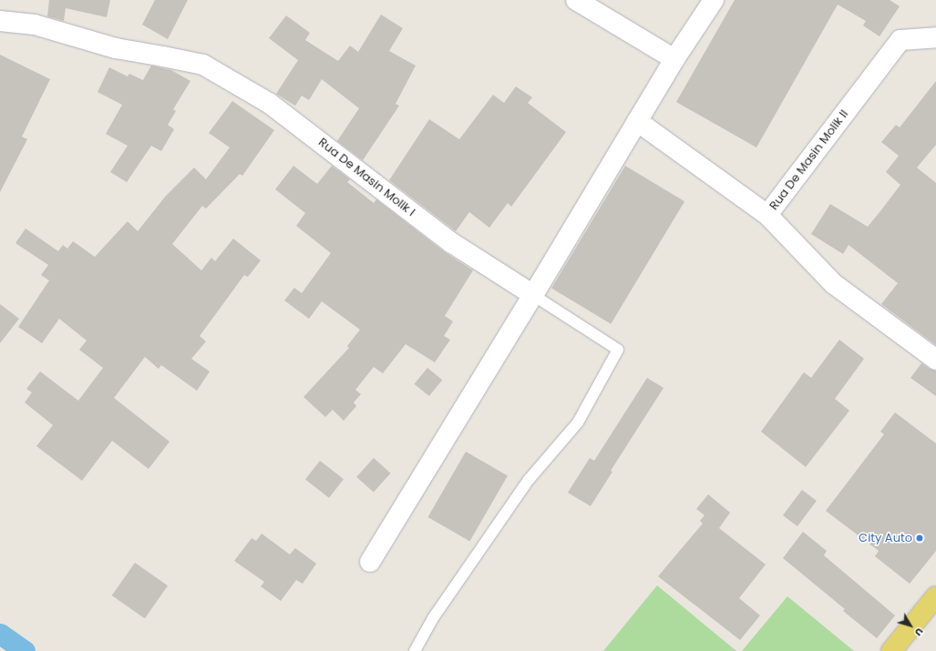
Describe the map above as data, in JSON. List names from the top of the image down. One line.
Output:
{"streets":{"street":["Rua De Masin Molik II","Rua De Masin Molik I"]},"places":["City Auto"],"north":"bottom right"}
